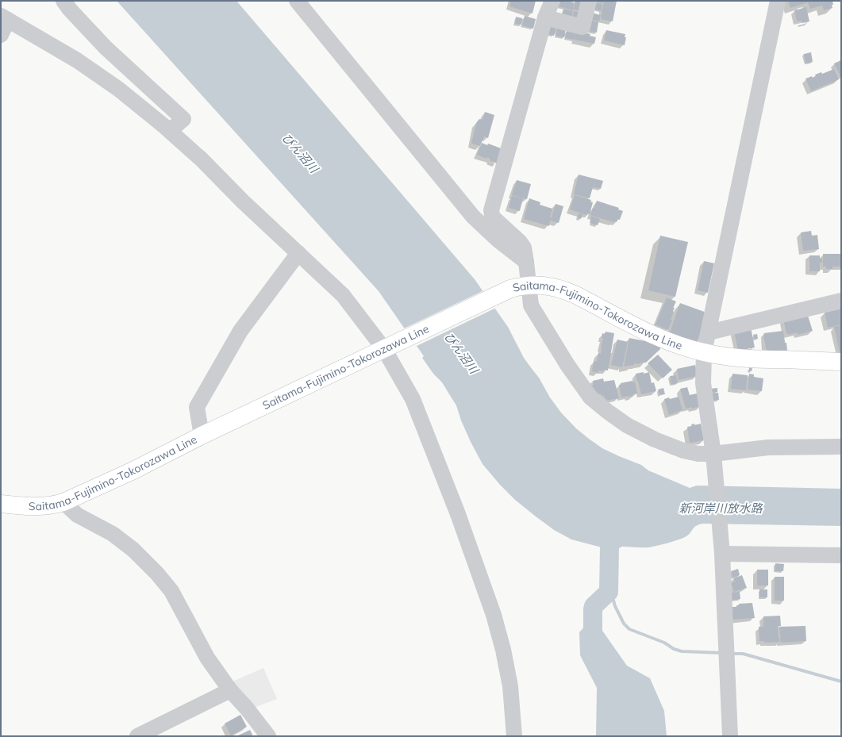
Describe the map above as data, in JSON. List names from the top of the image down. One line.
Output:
{"streets":{"main road":["Saitama-Fujimino-Tokorozawa Line"]},"water":["びん沼川","新河岸川放水路"]}
